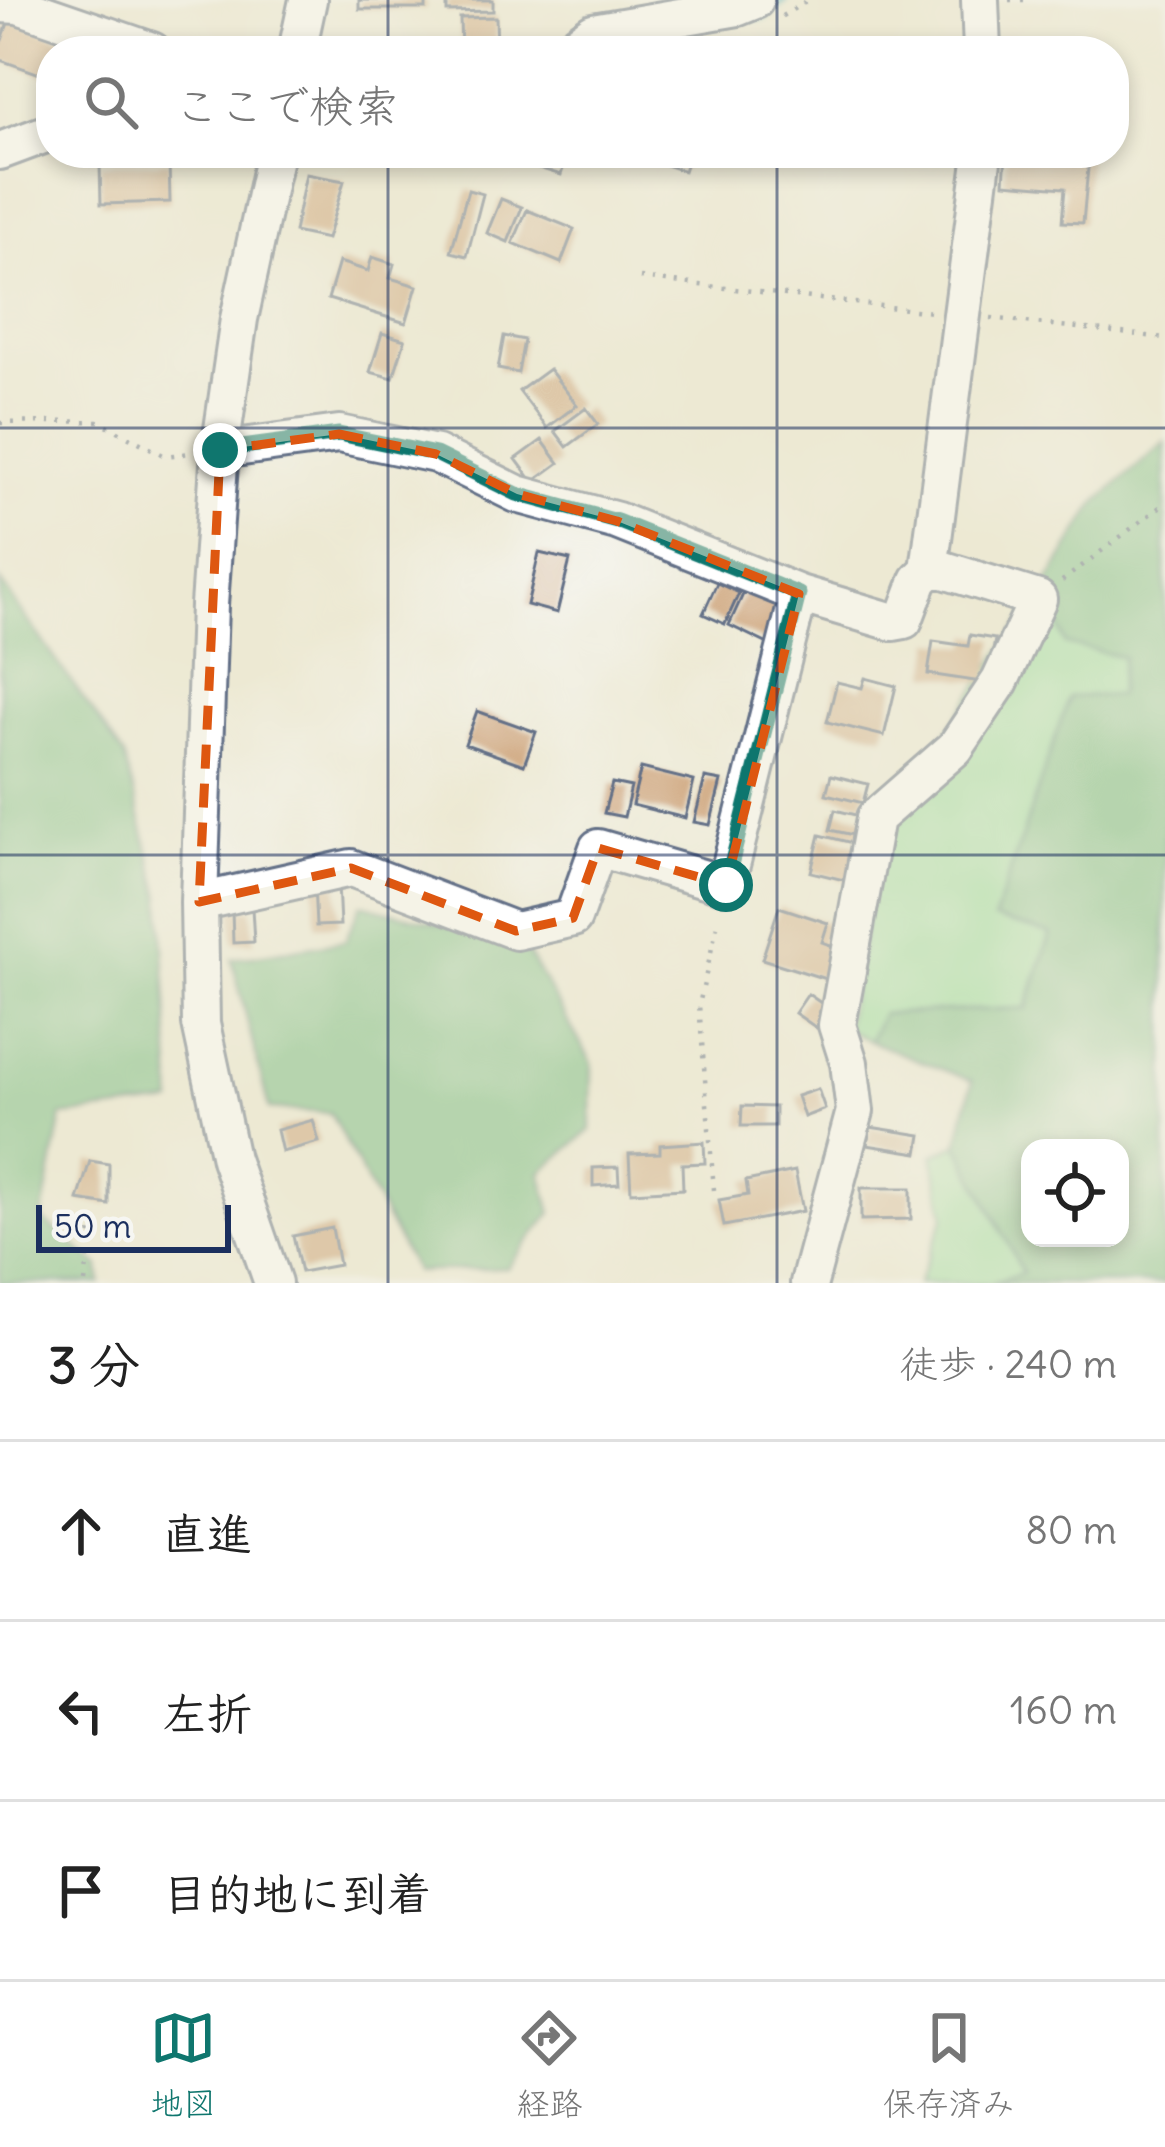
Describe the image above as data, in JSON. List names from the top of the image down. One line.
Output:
{"scale_bar":"50 m","page":{"search":"ここで検索","scale":"50 m","heading":["3 分","徒歩 · 240 m"],"list":[["直進","80 m"],["左折","160 m"],"目的地に到着"],"nav":["地図","経路","保存済み"]}}
